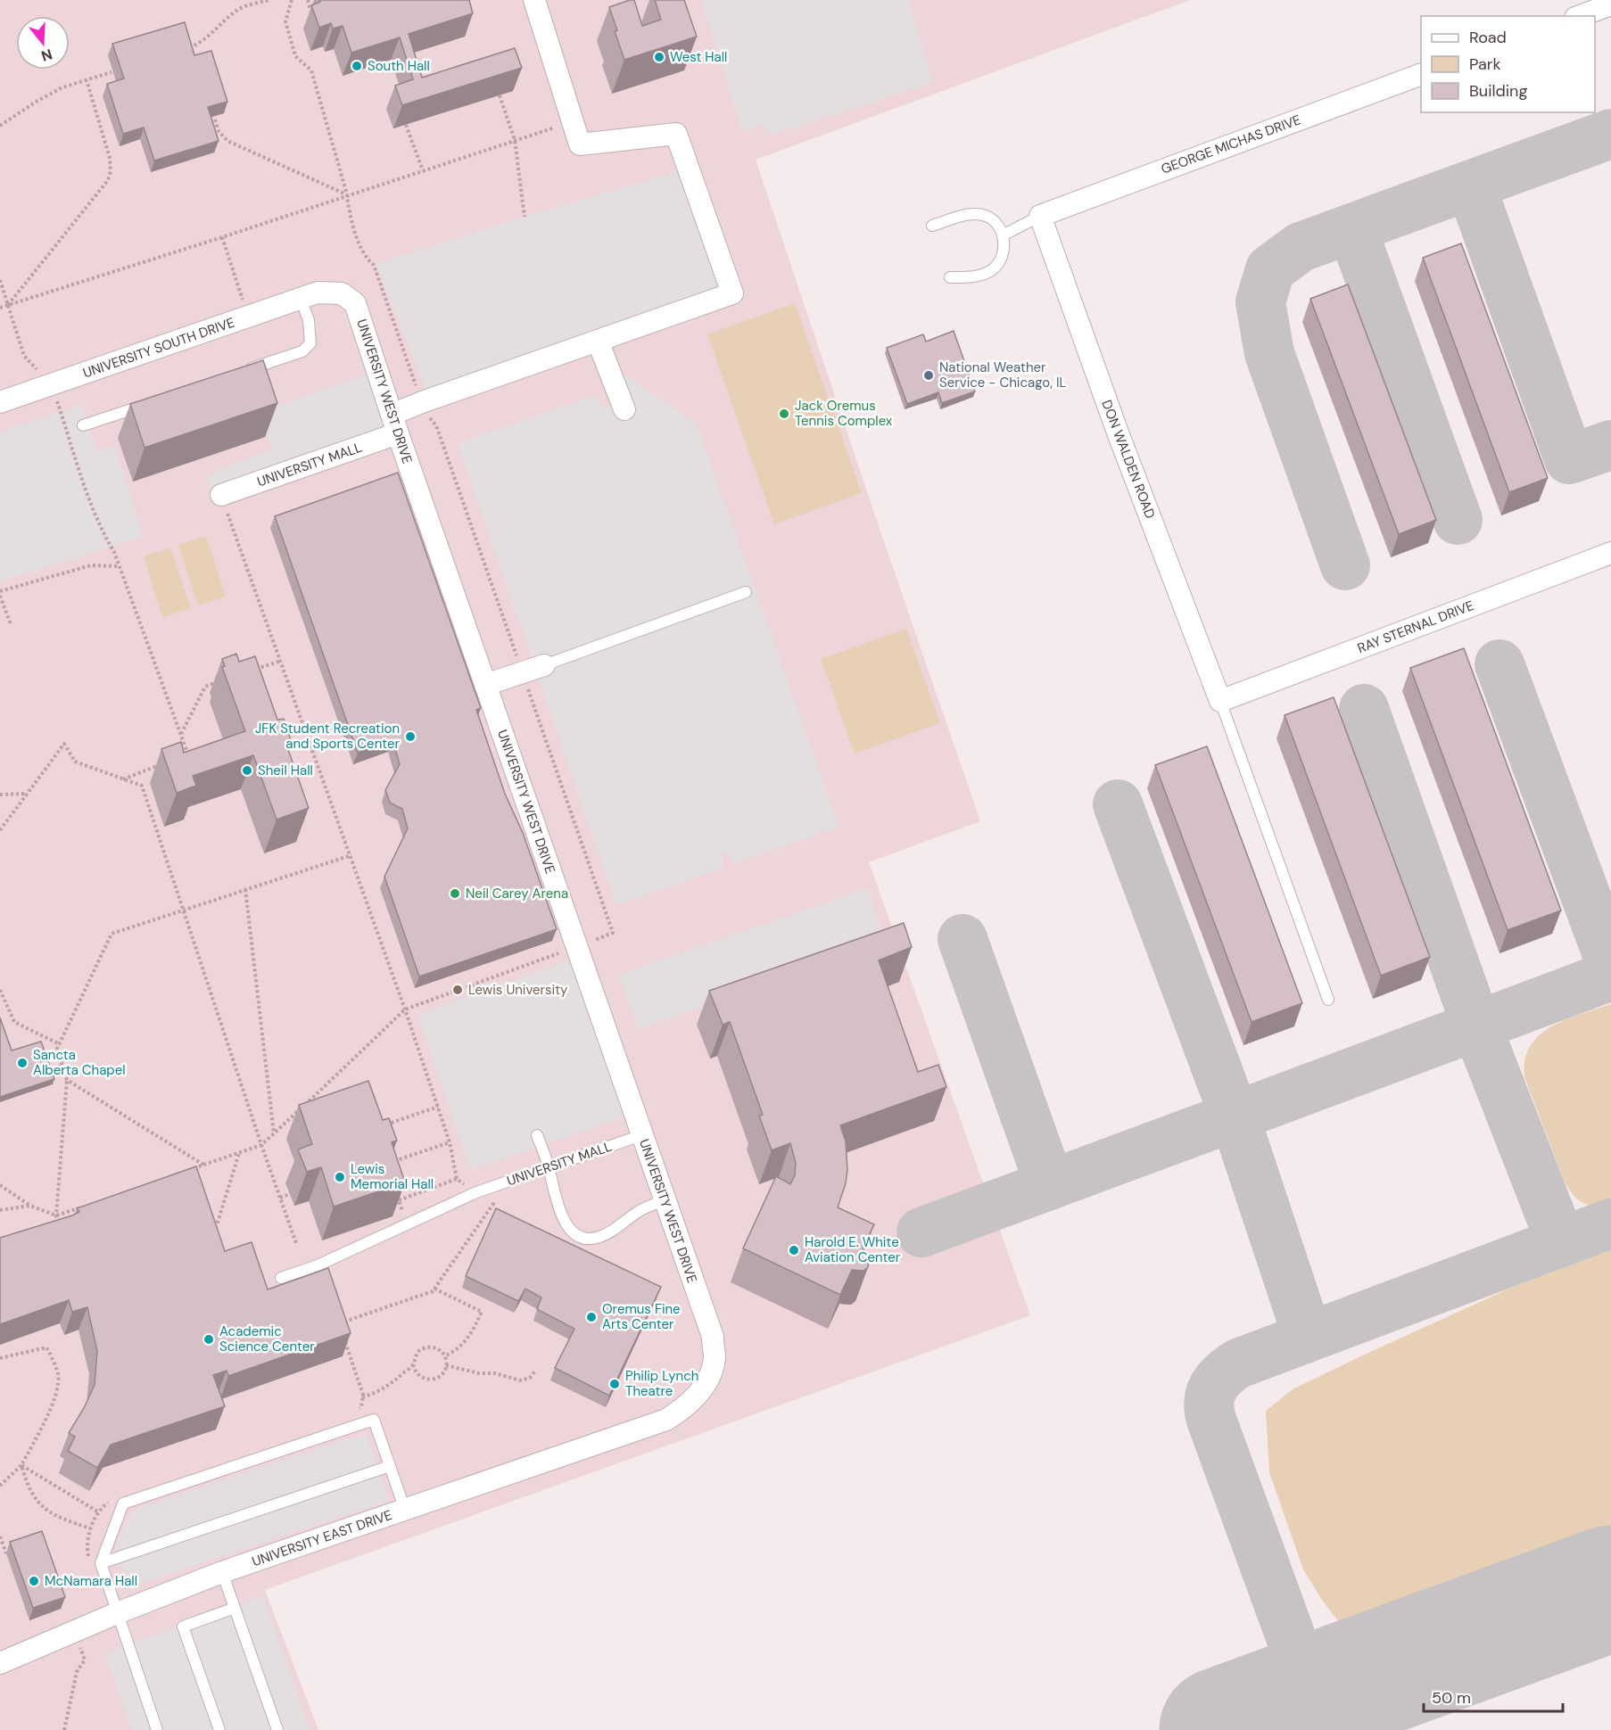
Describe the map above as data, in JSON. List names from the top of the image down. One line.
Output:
{"streets":{"street":["GEORGE MICHAS DRIVE","UNIVERSITY SOUTH DRIVE","UNIVERSITY WEST DRIVE","DON WALDEN ROAD","UNIVERSITY MALL","RAY STERNAL DRIVE","UNIVERSITY EAST DRIVE"]},"crossings":[["GEORGE MICHAS DRIVE","DON WALDEN ROAD"],["UNIVERSITY SOUTH DRIVE","UNIVERSITY WEST DRIVE"],["UNIVERSITY WEST DRIVE","UNIVERSITY MALL"],["UNIVERSITY WEST DRIVE","UNIVERSITY EAST DRIVE"],["DON WALDEN ROAD","RAY STERNAL DRIVE"]],"places":["West Hall","South Hall","National Weather Service - Chicago, IL","Jack Oremus Tennis Complex","JFK Student Recreation and Sports Center","Sheil Hall","Neil Carey Arena","Lewis University","Sancta Alberta Chapel","Lewis Memorial Hall","Harold E. White Aviation Center","Oremus Fine Arts Center","Academic Science Center","Philip Lynch Theatre","McNamara Hall"],"legend":["Road","Park","Building"],"scale_bar":"50 m","north":"bottom"}
